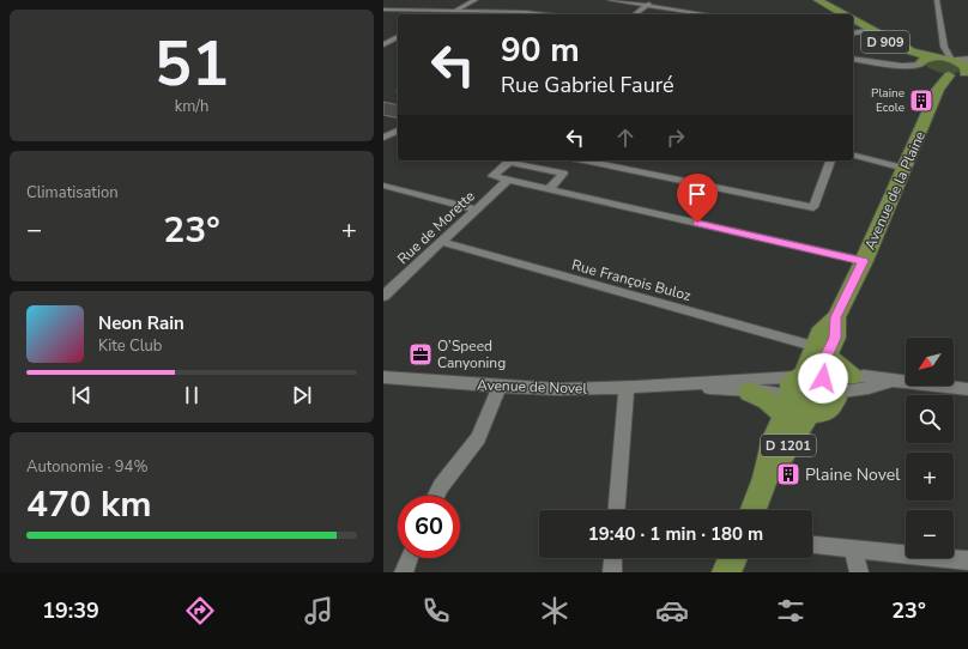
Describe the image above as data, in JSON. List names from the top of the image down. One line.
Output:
{"streets":{"main road":["D 909","Avenue de la Plaine","D 1201"],"street":["Rue de Morette","Rue François Buloz","Avenue de Novel"]},"crossings":[["Avenue de la Plaine","Rue François Buloz"],["Avenue de la Plaine","Avenue de Novel"],["Rue de Morette","Rue François Buloz"]],"places":{"building":["Plaine Ecole","Plaine Novel"],"office":["O’Speed Canyoning"]},"north":"bottom left","page":{"tile":[["51","km/h"],"Climatisation",["Autonomie · 94%","470 km"]],"turn":["90 m","Rue Gabriel Fauré"],"heat":["−","23°","+"],"song":["Neon Rain","Kite Club"],"map_buttons":["+","−"],"limit":"60","trip":"19:40 · 1 min · 180 m","tabs":["19:39","23°"]}}
